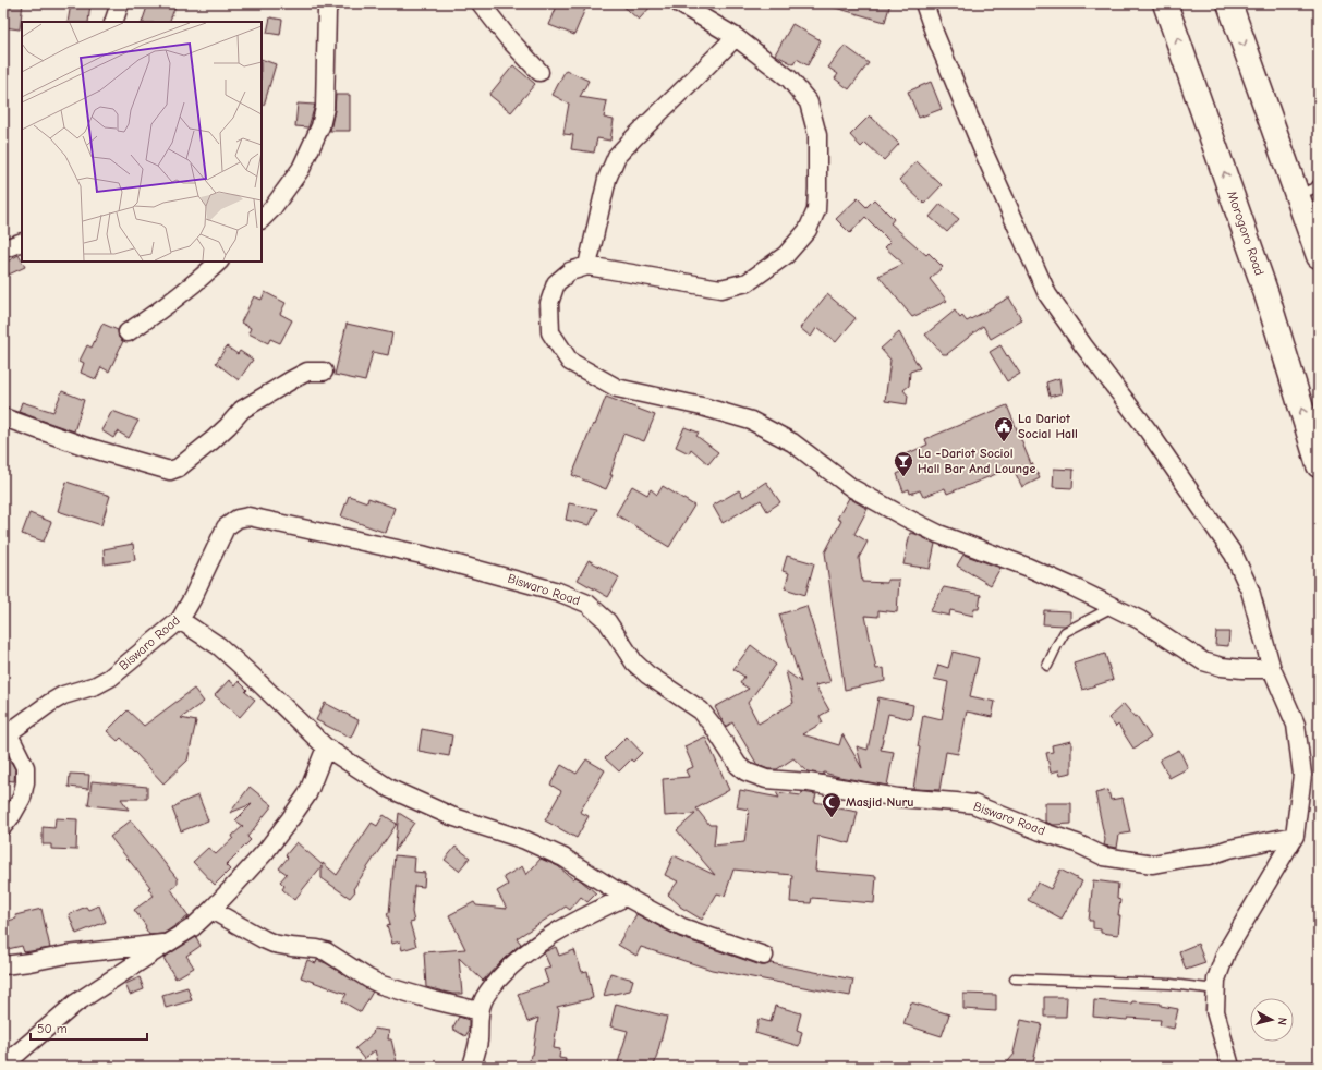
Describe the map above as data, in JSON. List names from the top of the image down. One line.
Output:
{"streets":{"highway":["Morogoro Road"],"street":["Biswaro Road"]},"places":{"public building":["La Dariot Social Hall"],"bar":["La -Dariot Sociol Hall Bar And Lounge"],"mosque":["Masjid Nuru"]},"scale_bar":"50 m","north":"right"}
